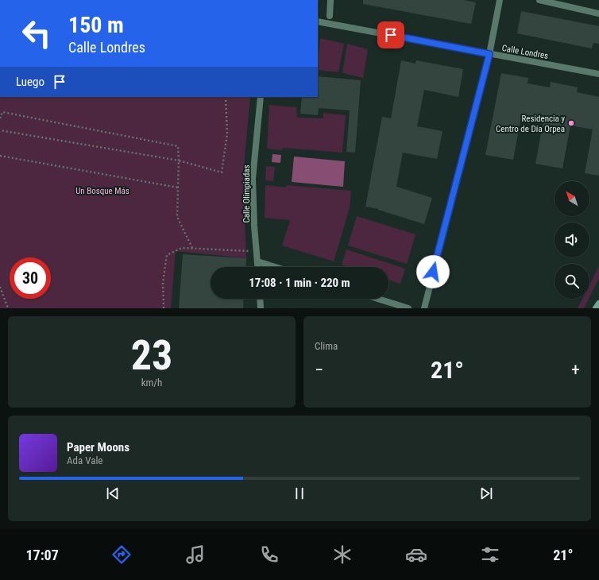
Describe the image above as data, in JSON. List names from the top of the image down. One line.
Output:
{"streets":{"street":["Calle Londres","Calle Olimpiadas"]},"parks":["Un Bosque Más"],"places":["Residencia y Centro de Día Orpea"],"north":"top left","page":{"turn":["150 m","Calle Londres"],"then":"Luego","limit":"30","trip":"17:08 · 1 min · 220 m","tile":[["23","km/h"],"Clima"],"heat":["−","21°","+"],"song":["Paper Moons","Ada Vale"],"tabs":["17:07","21°"]}}
